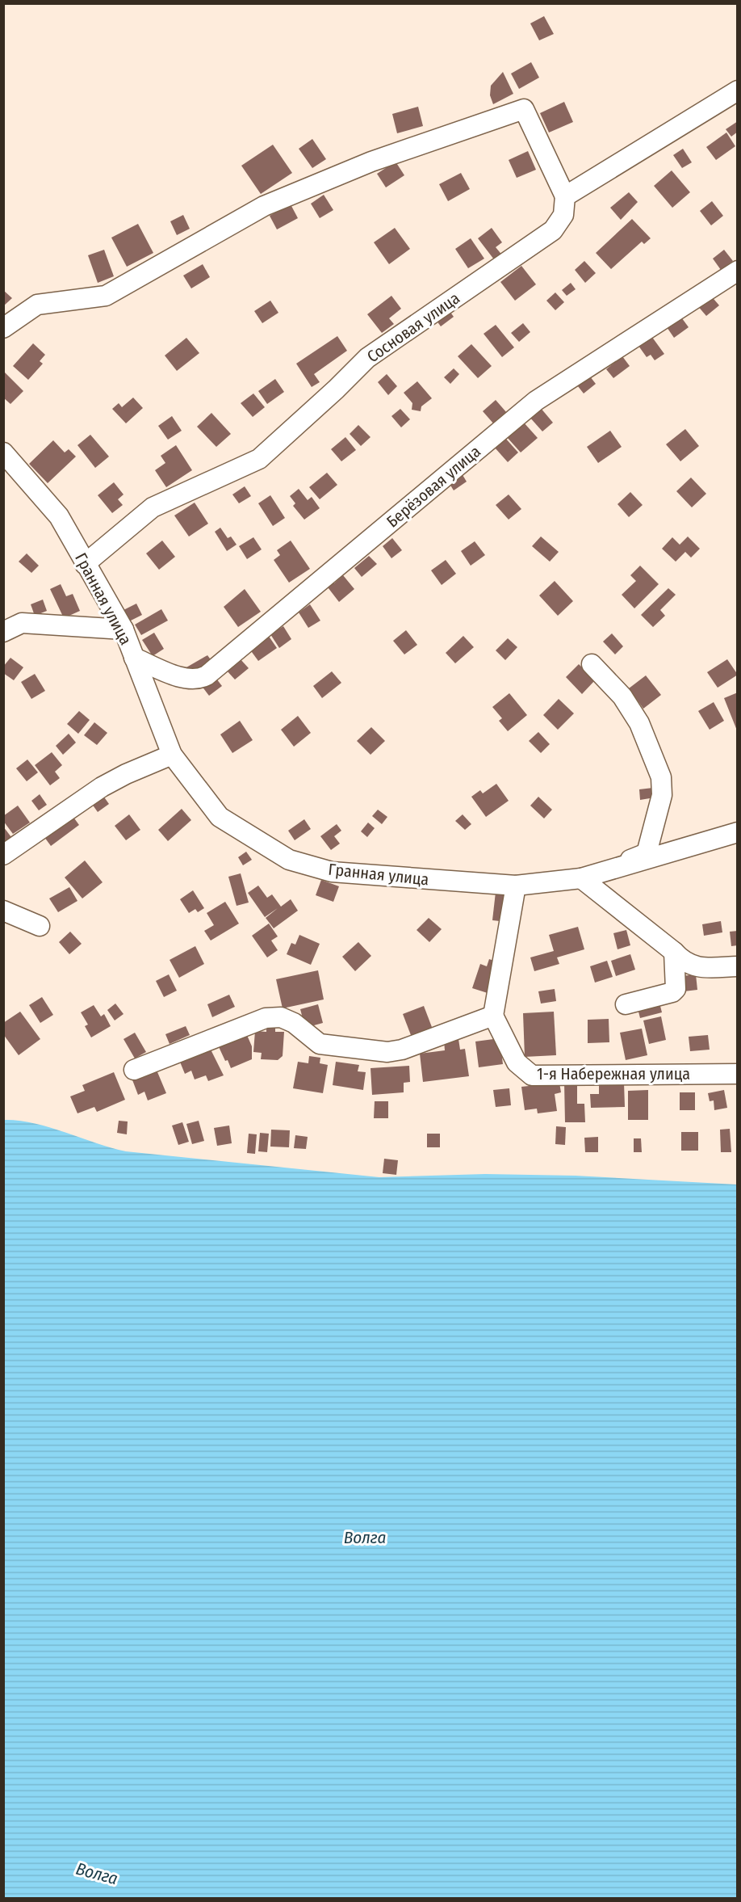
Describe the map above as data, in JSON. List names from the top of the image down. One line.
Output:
{"streets":{"street":["Сосновая улица","Берёзовая улица","Гранная улица","1-я Набережная улица"]},"crossings":[["Сосновая улица","Гранная улица"],["Берёзовая улица","Гранная улица"]],"water":["Волга"]}
